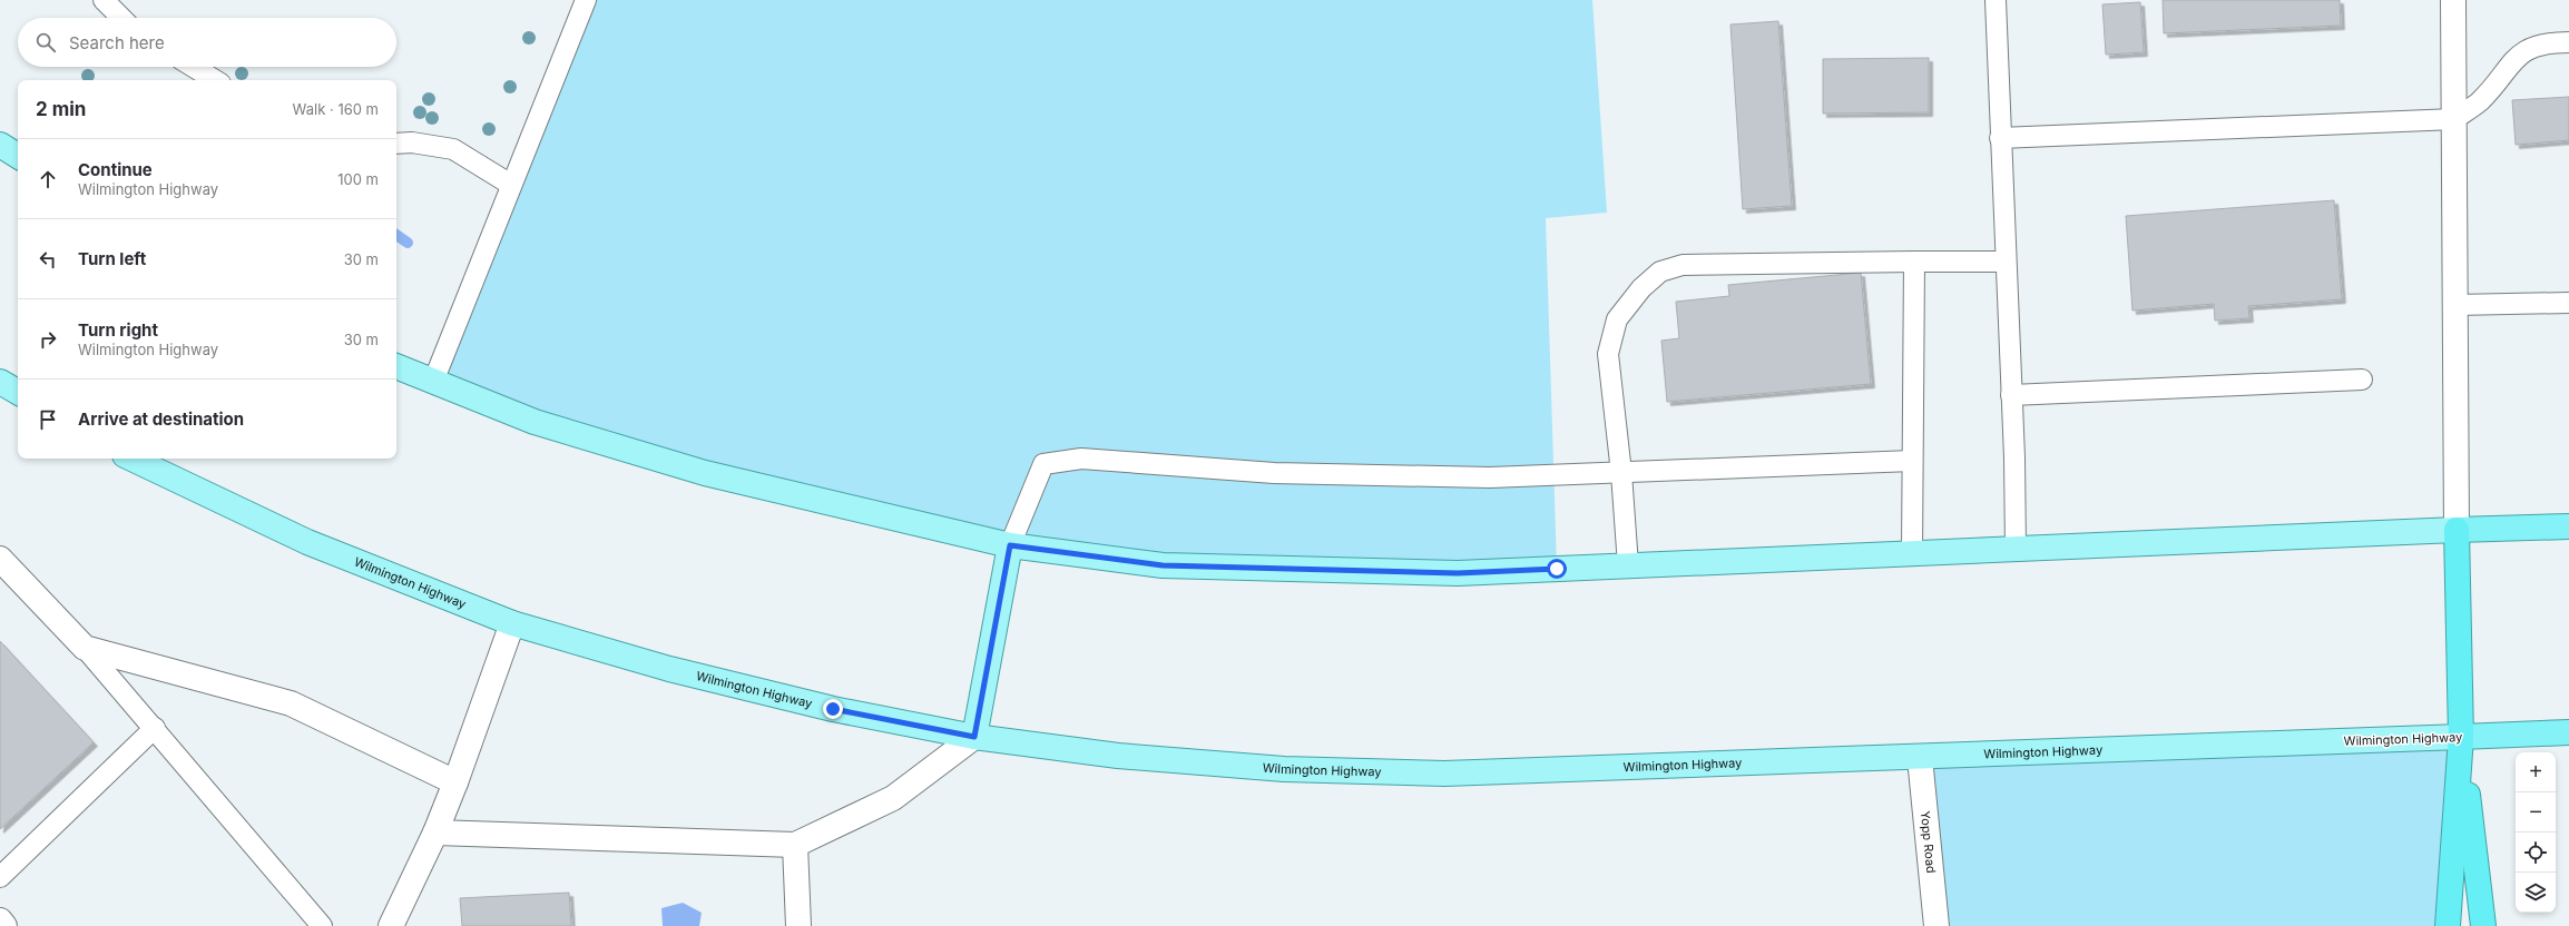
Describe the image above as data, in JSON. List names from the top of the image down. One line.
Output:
{"streets":{"highway":["Wilmington Highway"],"street":["Yopp Road"]},"crossings":[["Wilmington Highway","Yopp Road"]],"page":{"search":"Search here","heading":["2 min","Walk · 160 m"],"list":[["Continue","Wilmington Highway","100 m"],["Turn left","30 m"],["Turn right","Wilmington Highway","30 m"],"Arrive at destination"],"map_buttons":["+","−"]}}
